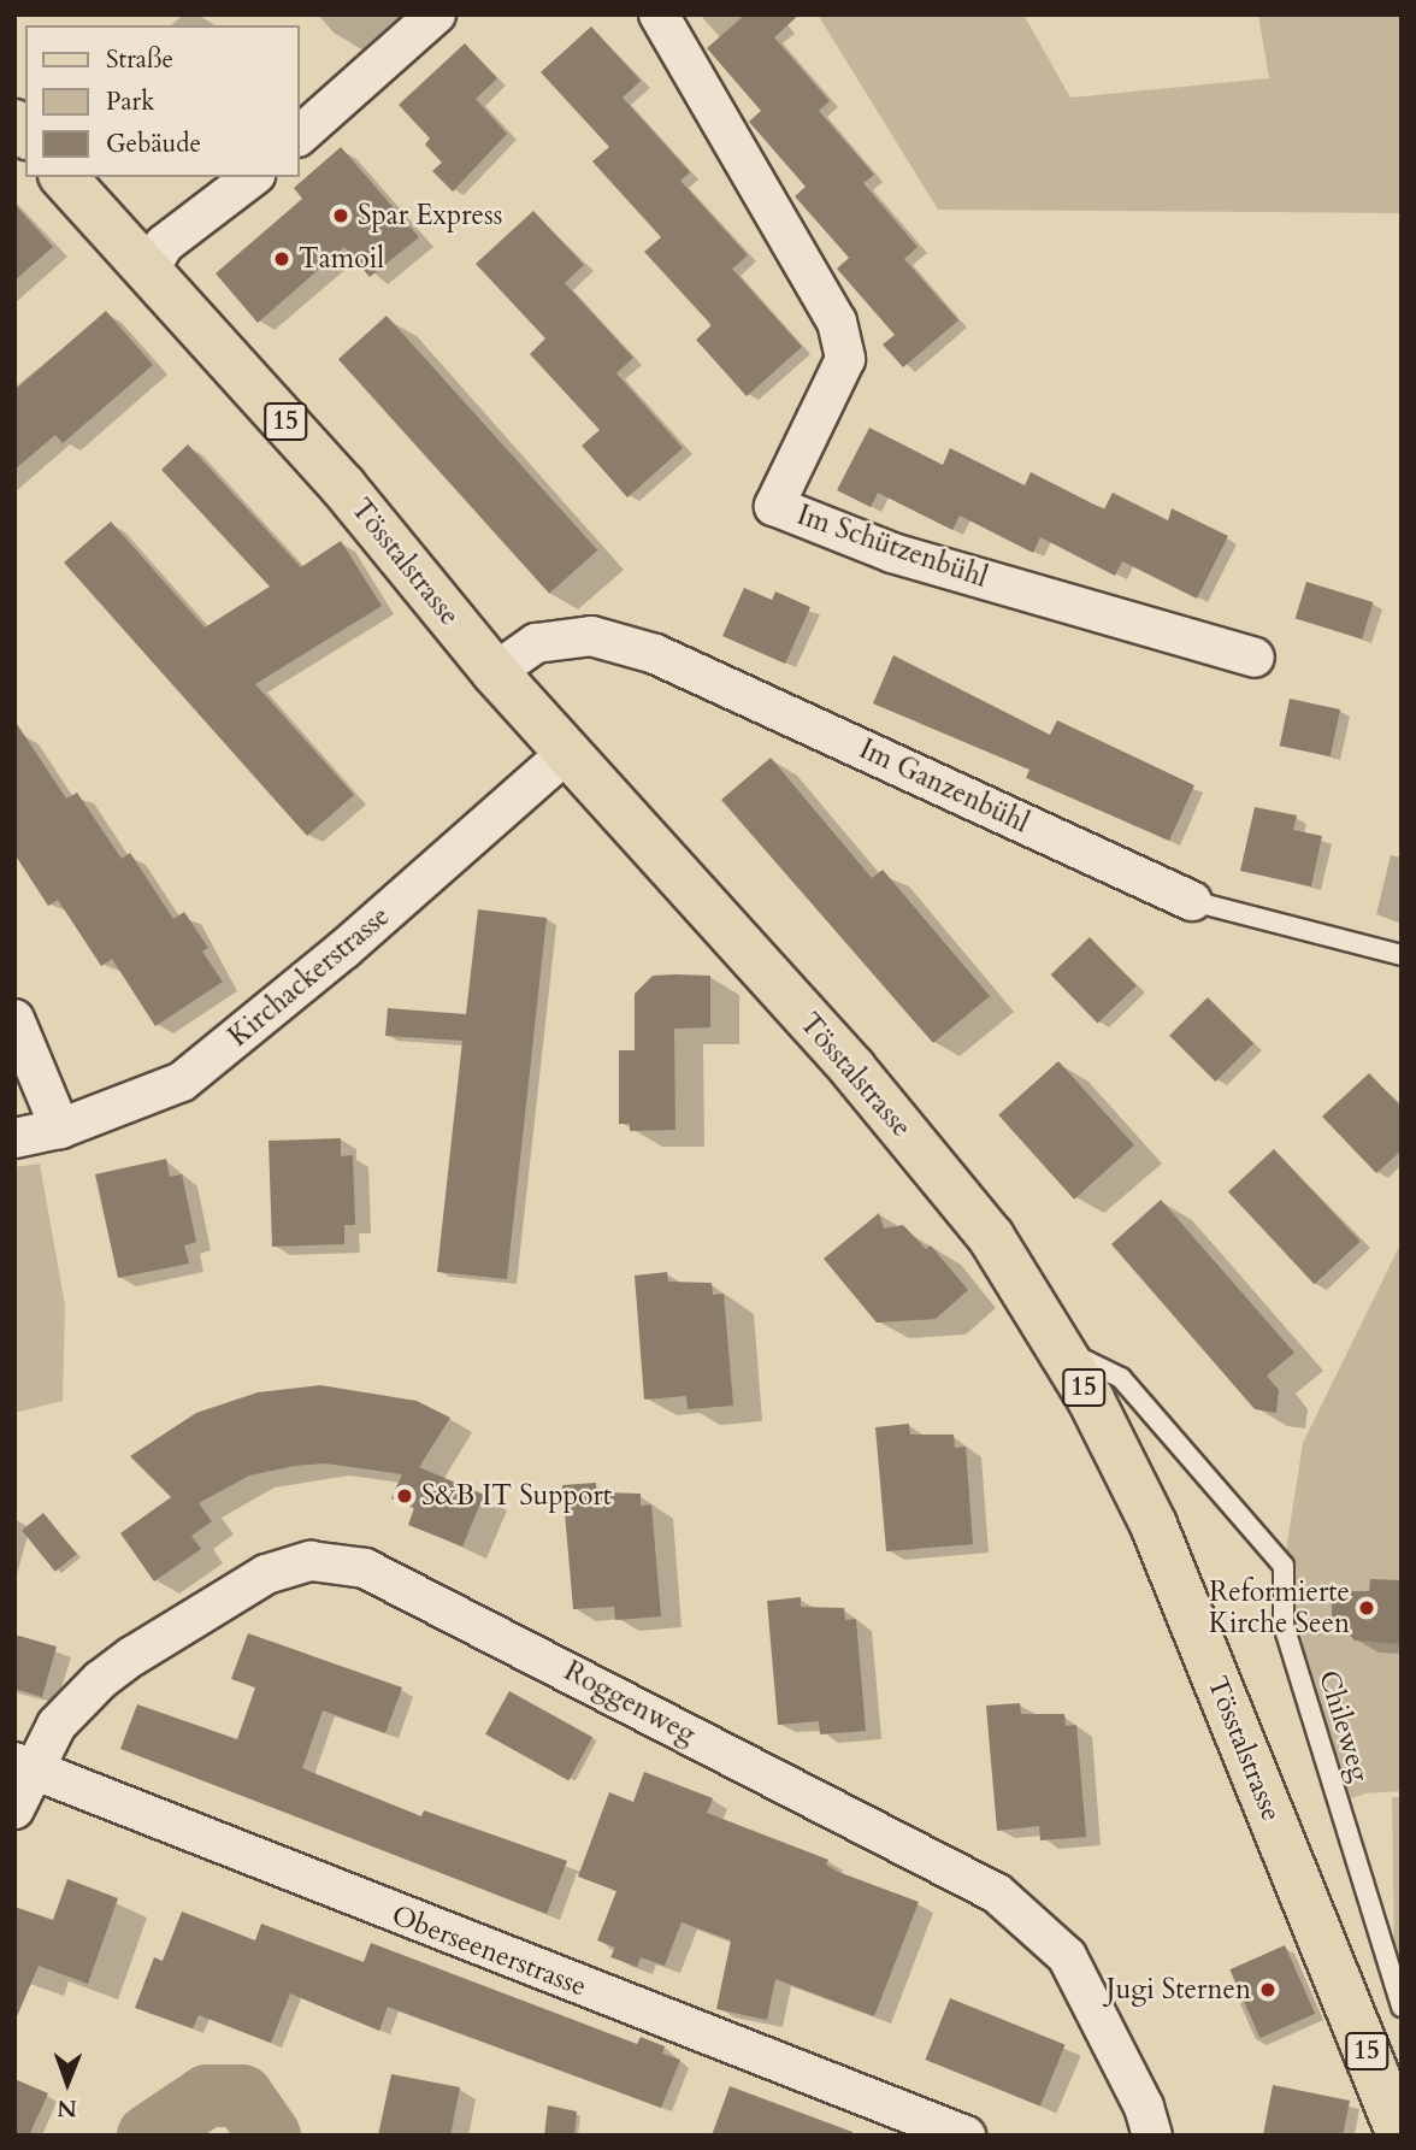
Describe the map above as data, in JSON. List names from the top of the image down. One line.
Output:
{"streets":{"main road":["15","Tösstalstrasse"],"street":["Im Schützenbühl","Im Ganzenbühl","Kirchackerstrasse","Roggenweg","Oberseenerstrasse"],"lane":["Chileweg"]},"crossings":[["Tösstalstrasse","Im Ganzenbühl"],["Tösstalstrasse","Kirchackerstrasse"],["Tösstalstrasse","Chileweg"],["Roggenweg","Oberseenerstrasse"]],"places":["Spar Express","Tamoil","S&B IT Support","Reformierte Kirche Seen","Jugi Sternen"],"legend":["Straße","Park","Gebäude"],"north":"bottom"}
